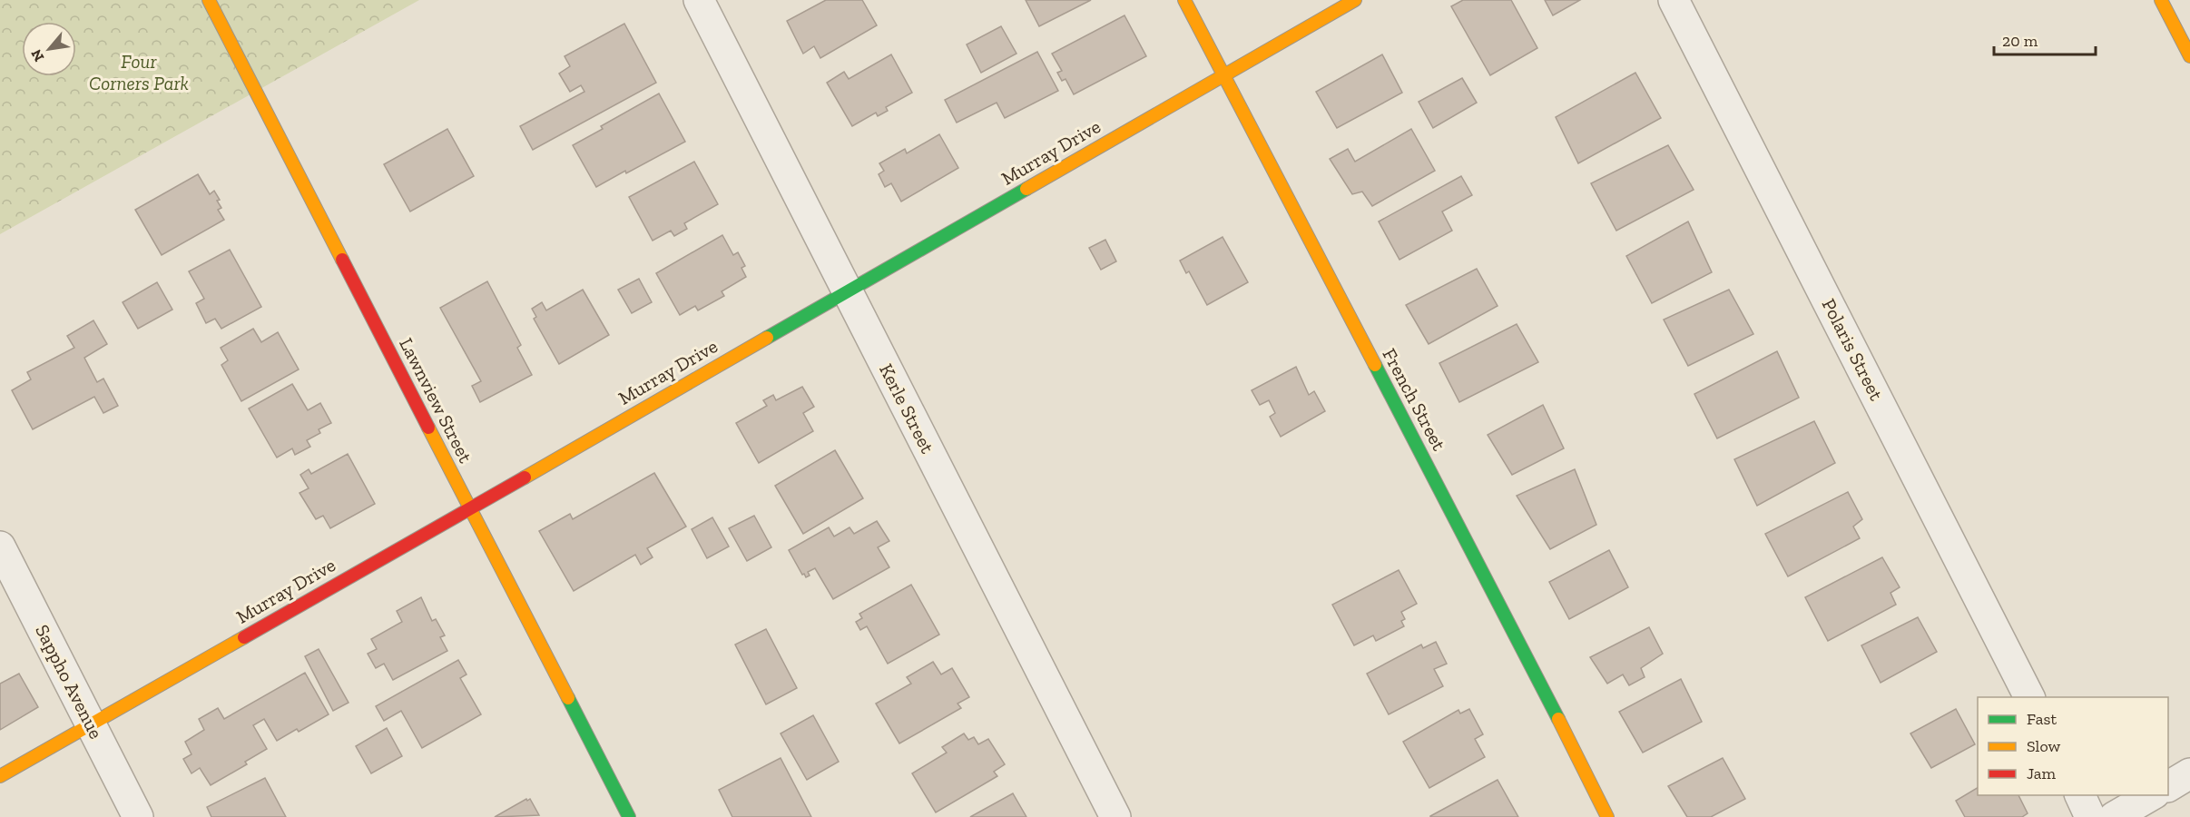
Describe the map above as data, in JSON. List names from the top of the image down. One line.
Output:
{"streets":{"street":["Murray Drive","Polaris Street","French Street","Lawnview Street","Kerle Street","Sappho Avenue"]},"crossings":[["Murray Drive","French Street"],["Murray Drive","Lawnview Street"],["Murray Drive","Kerle Street"],["Murray Drive","Sappho Avenue"]],"parks":["Four Corners Park"],"legend":["Fast","Slow","Jam"],"scale_bar":"20 m","north":"bottom left"}
